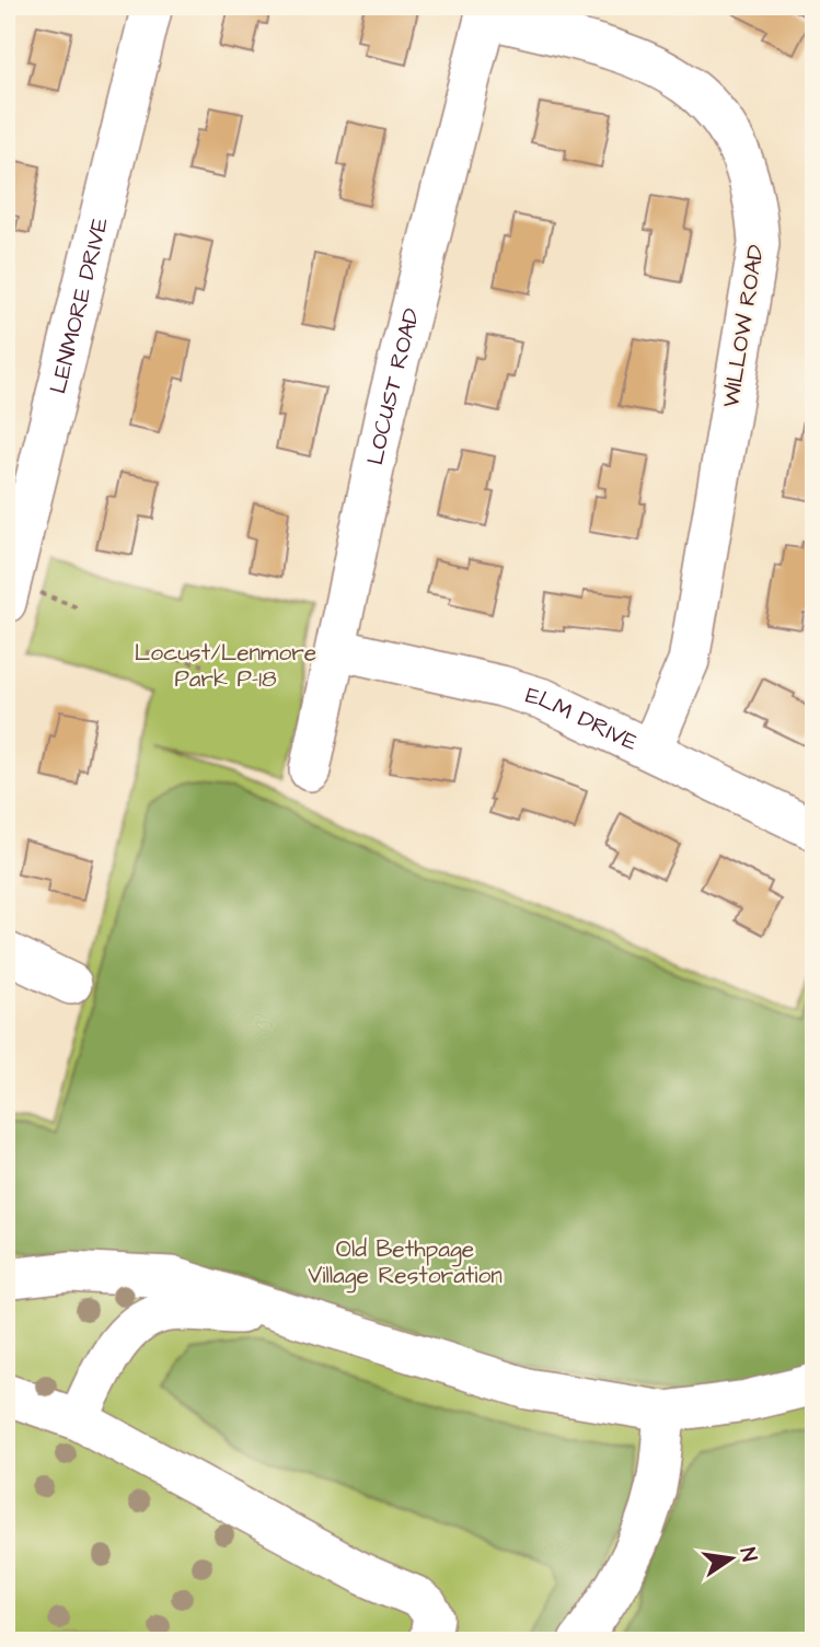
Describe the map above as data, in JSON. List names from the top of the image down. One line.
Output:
{"streets":{"street":["LENMORE DRIVE","WILLOW ROAD","LOCUST ROAD","ELM DRIVE"]},"crossings":[["WILLOW ROAD","LOCUST ROAD"],["WILLOW ROAD","ELM DRIVE"],["LOCUST ROAD","ELM DRIVE"]],"parks":["Locust/Lenmore Park P-18","Old Bethpage Village Restoration"],"north":"right"}
